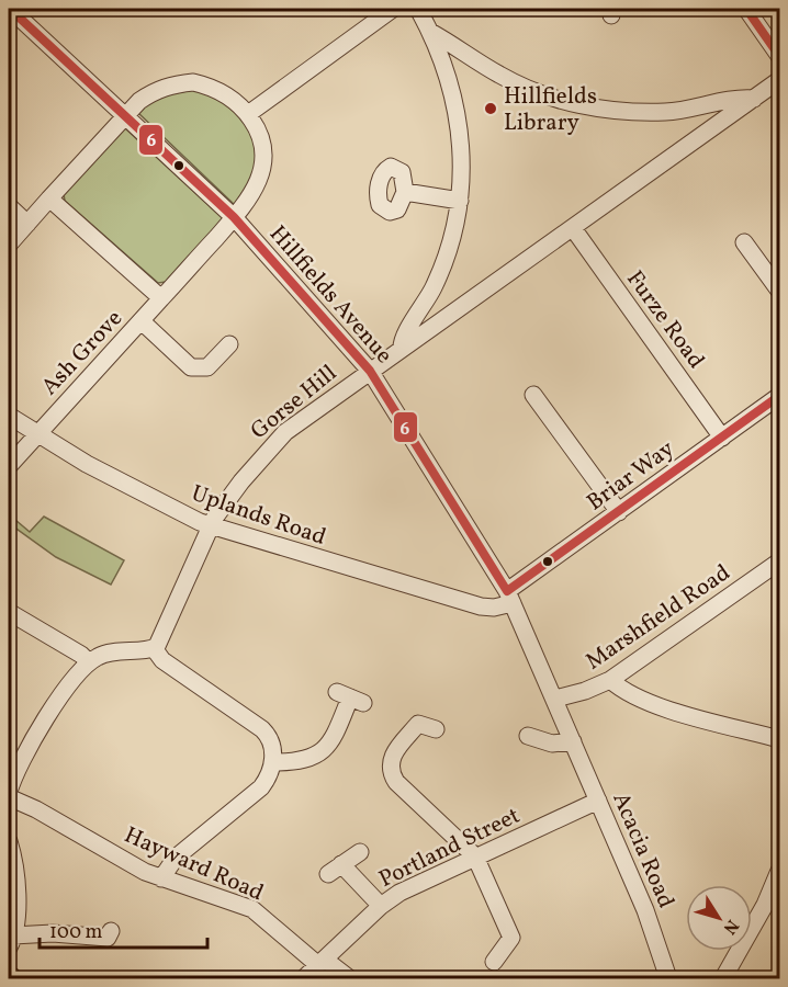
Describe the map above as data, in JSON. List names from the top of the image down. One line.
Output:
{"streets":{"street":["Hillfields Avenue","Furze Road","Ash Grove","Gorse Hill","Briar Way","Uplands Road","Marshfield Road","Portland Street","Acacia Road","Hayward Road"]},"crossings":[["Hillfields Avenue","Ash Grove"],["Hillfields Avenue","Gorse Hill"],["Hillfields Avenue","Briar Way"],["Hillfields Avenue","Uplands Road"],["Hillfields Avenue","Marshfield Road"],["Hillfields Avenue","Acacia Road"],["Furze Road","Gorse Hill"],["Furze Road","Briar Way"],["Ash Grove","Uplands Road"],["Gorse Hill","Uplands Road"],["Briar Way","Uplands Road"],["Portland Street","Acacia Road"],["Portland Street","Hayward Road"]],"places":["Hillfields Library"],"lines":["transit line 6"],"scale_bar":"100 m","north":"bottom right"}
